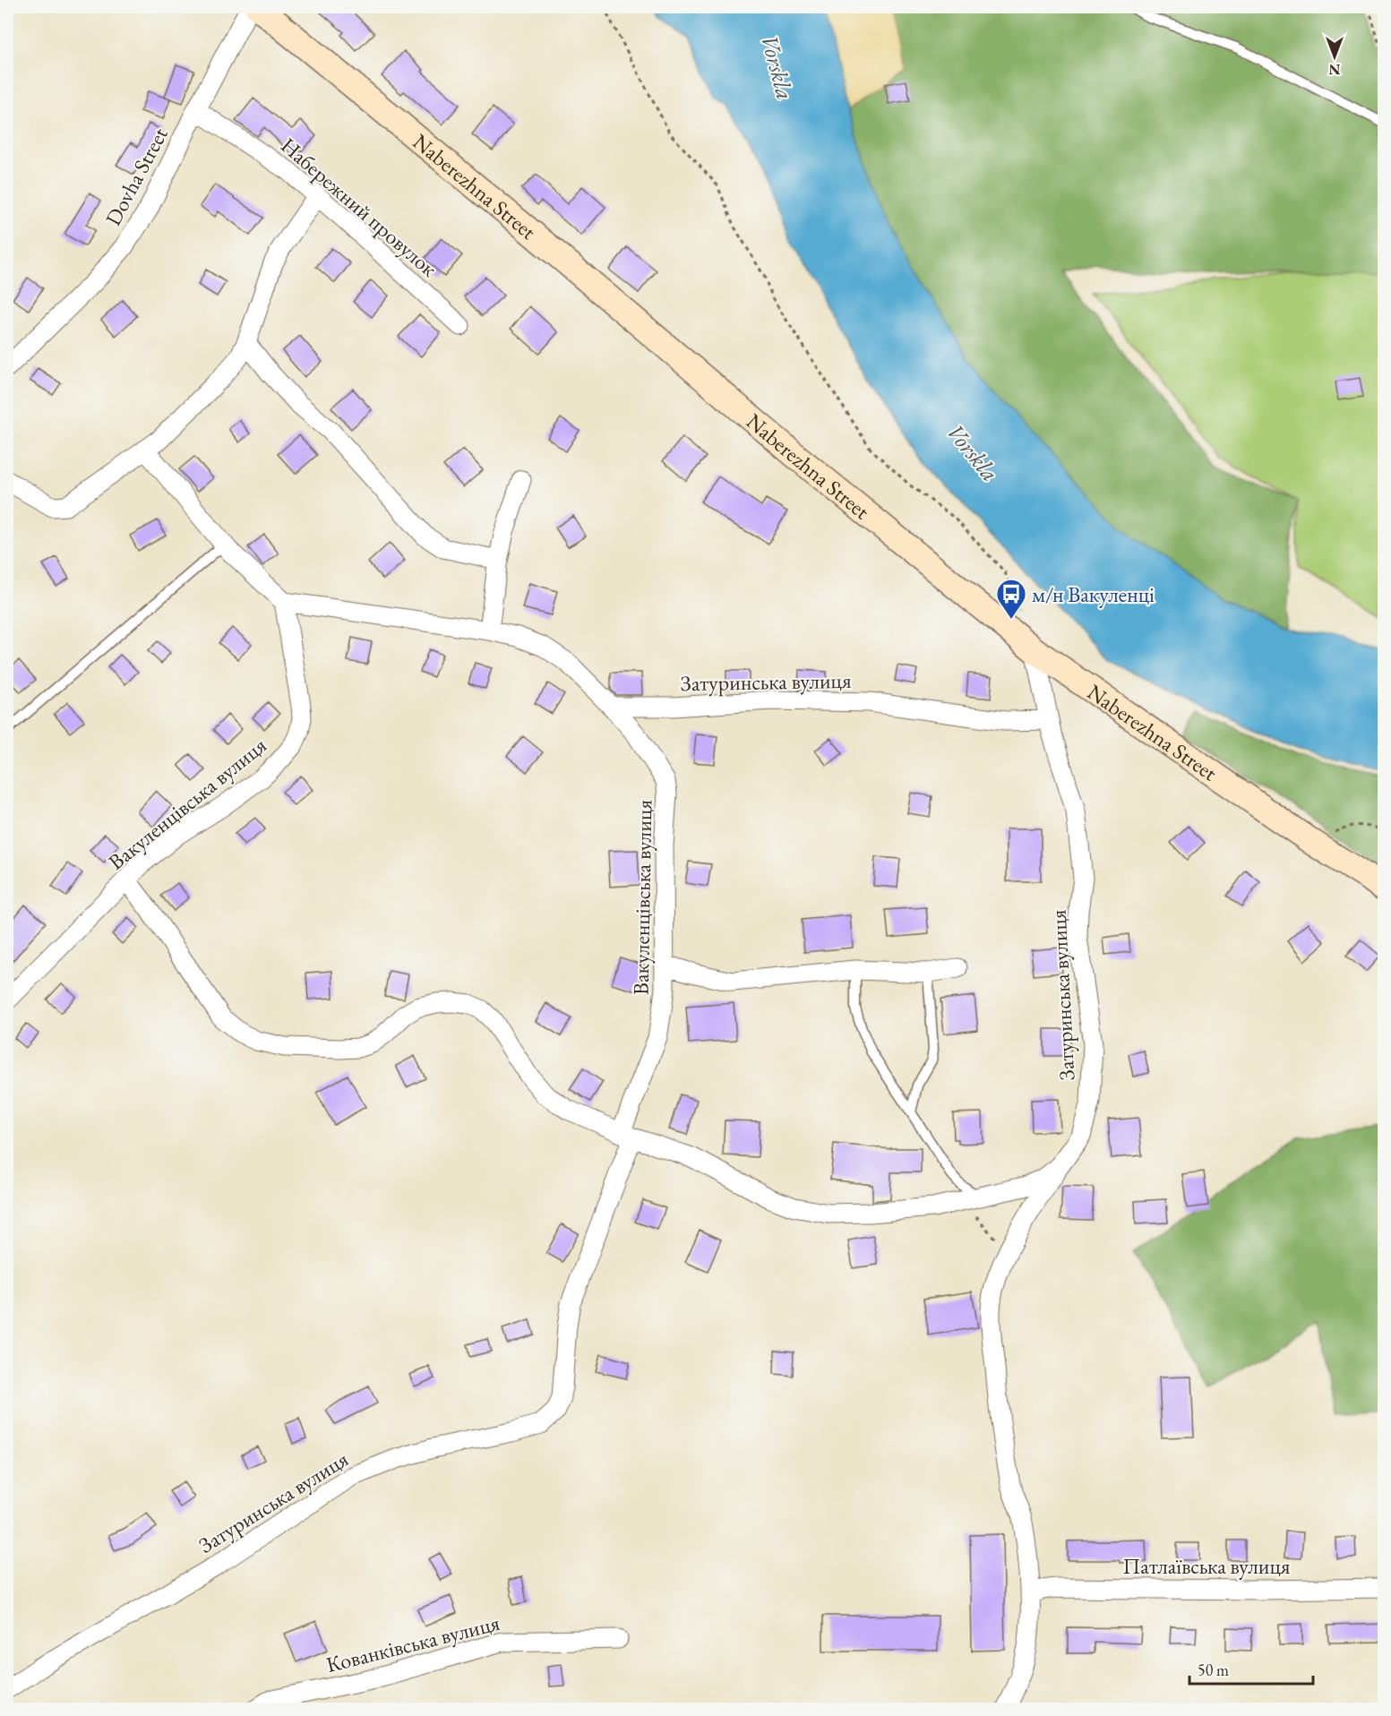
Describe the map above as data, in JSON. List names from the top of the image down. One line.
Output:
{"streets":{"street":["Dovha Street","Naberezhna Street","Набережний провулок","Затуринська вулиця","Вакуленцівська вулиця","Патлаївська вулиця","Кованківська вулиця"]},"crossings":[["Dovha Street","Набережний провулок"],["Naberezhna Street","Затуринська вулиця"],["Затуринська вулиця","Вакуленцівська вулиця"],["Затуринська вулиця","Патлаївська вулиця"]],"water":["Vorskla"],"places":{"bus stop":["м/н Вакуленці"]},"scale_bar":"50 m","north":"bottom"}
